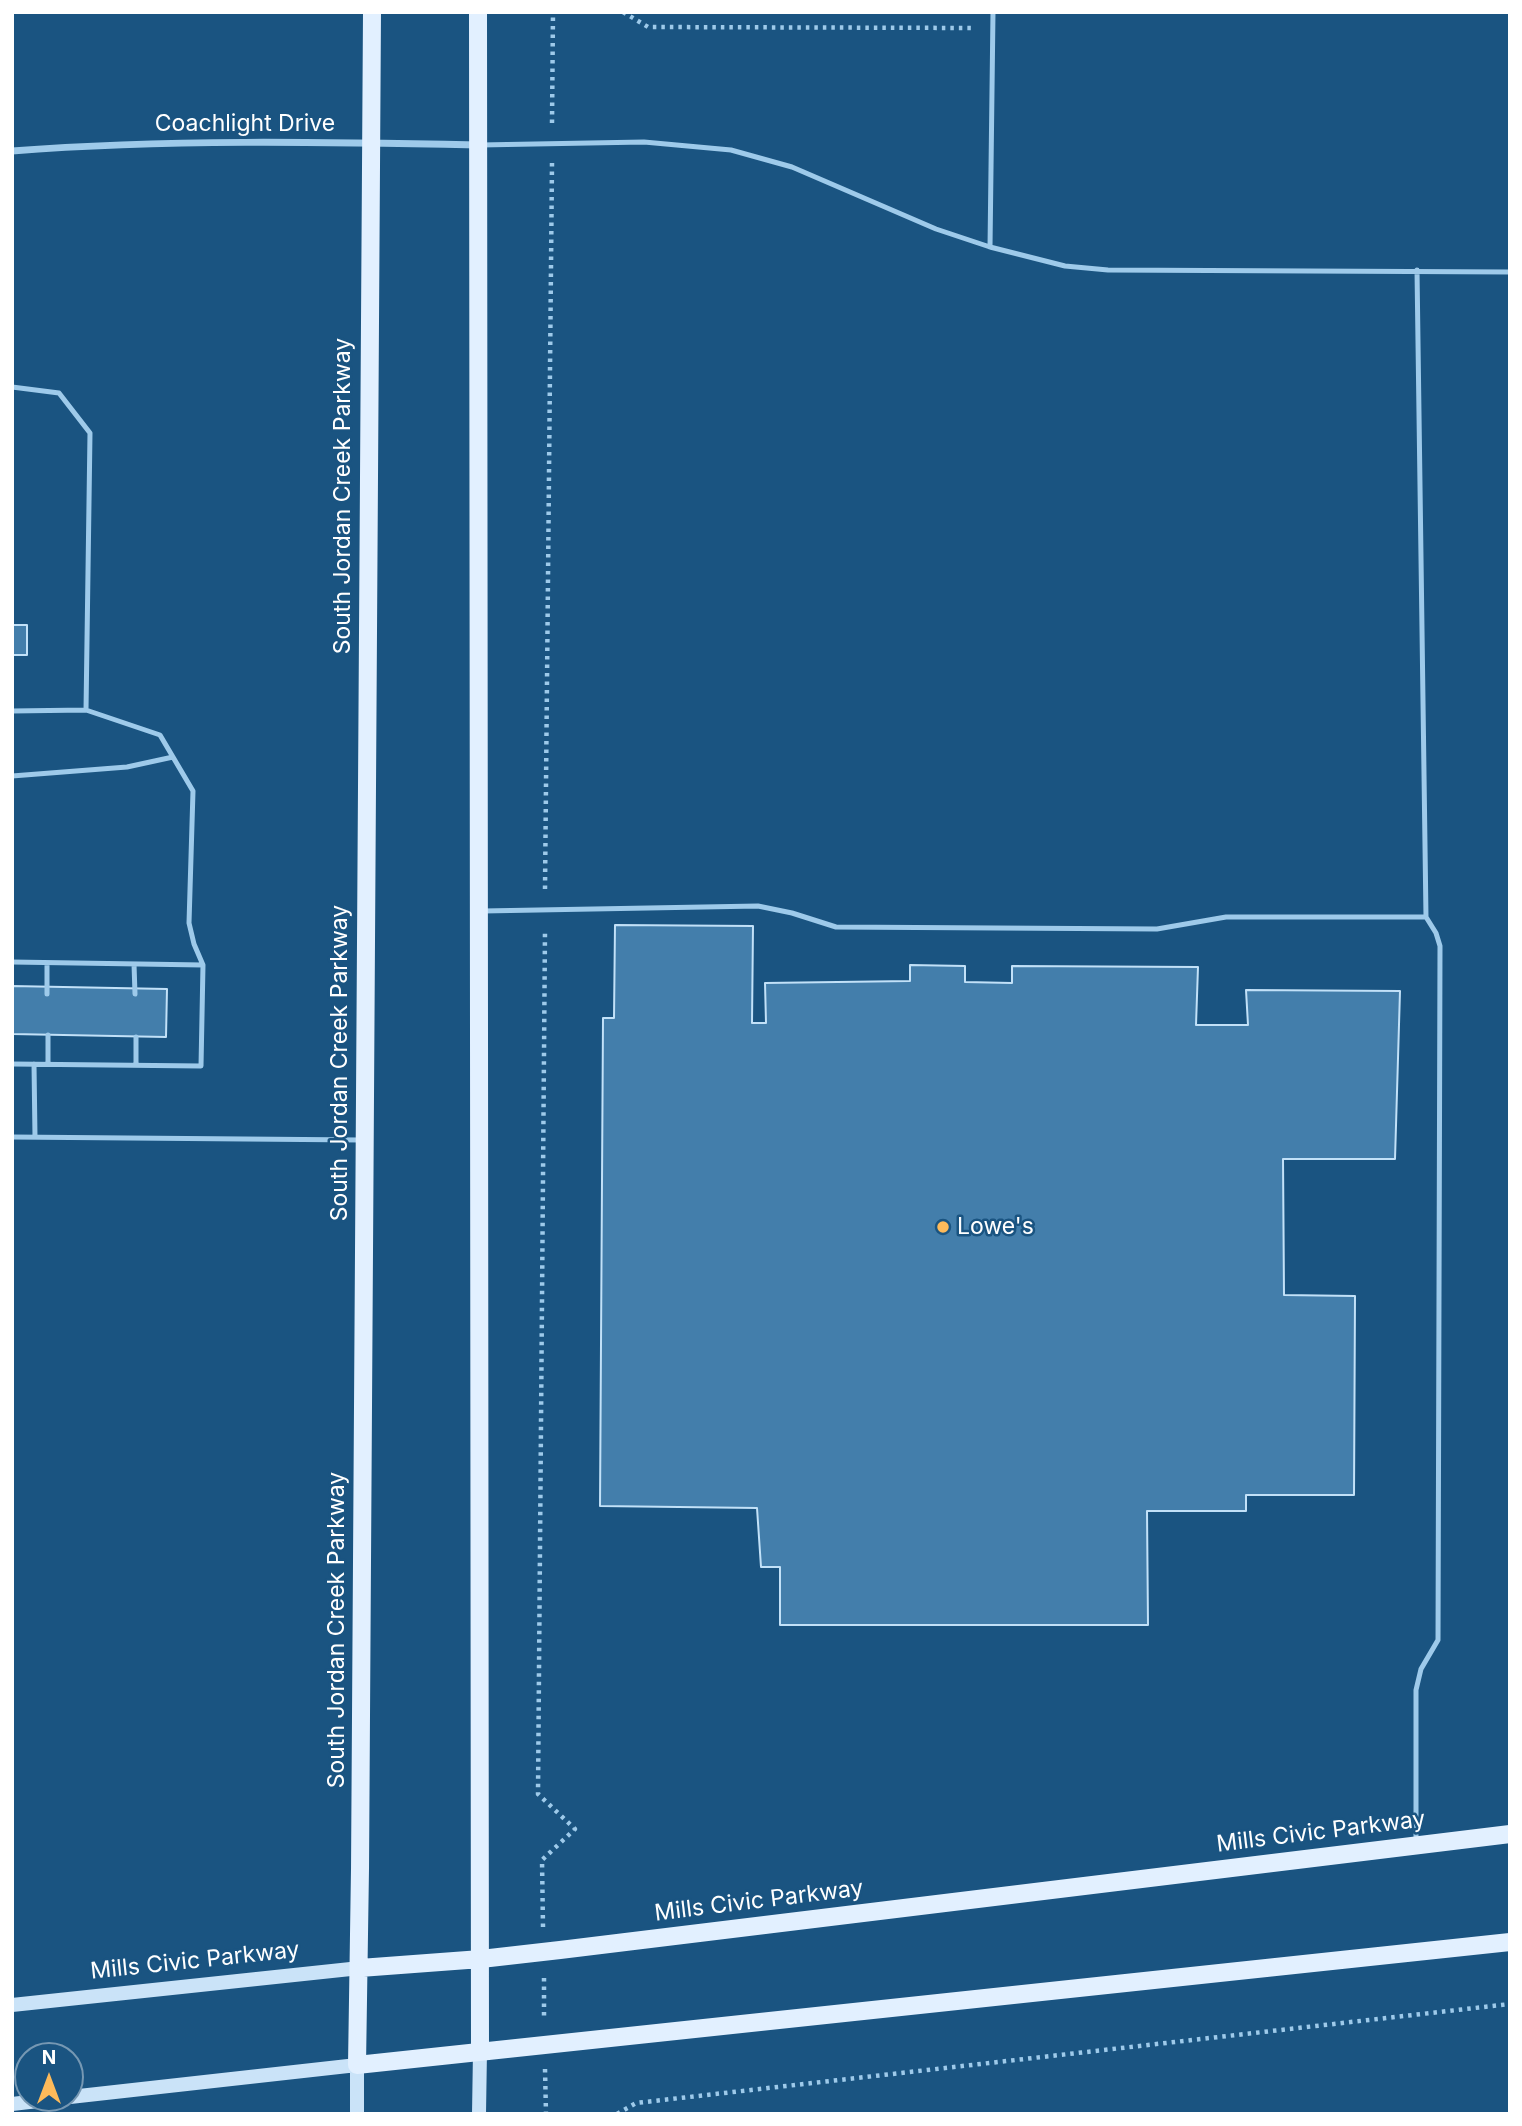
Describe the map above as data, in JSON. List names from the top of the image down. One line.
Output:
{"streets":{"main road":["South Jordan Creek Parkway","Mills Civic Parkway"],"street":["Coachlight Drive"]},"crossings":[["Coachlight Drive","South Jordan Creek Parkway"],["South Jordan Creek Parkway","Mills Civic Parkway"]],"places":["Lowe's"],"north":"top"}
